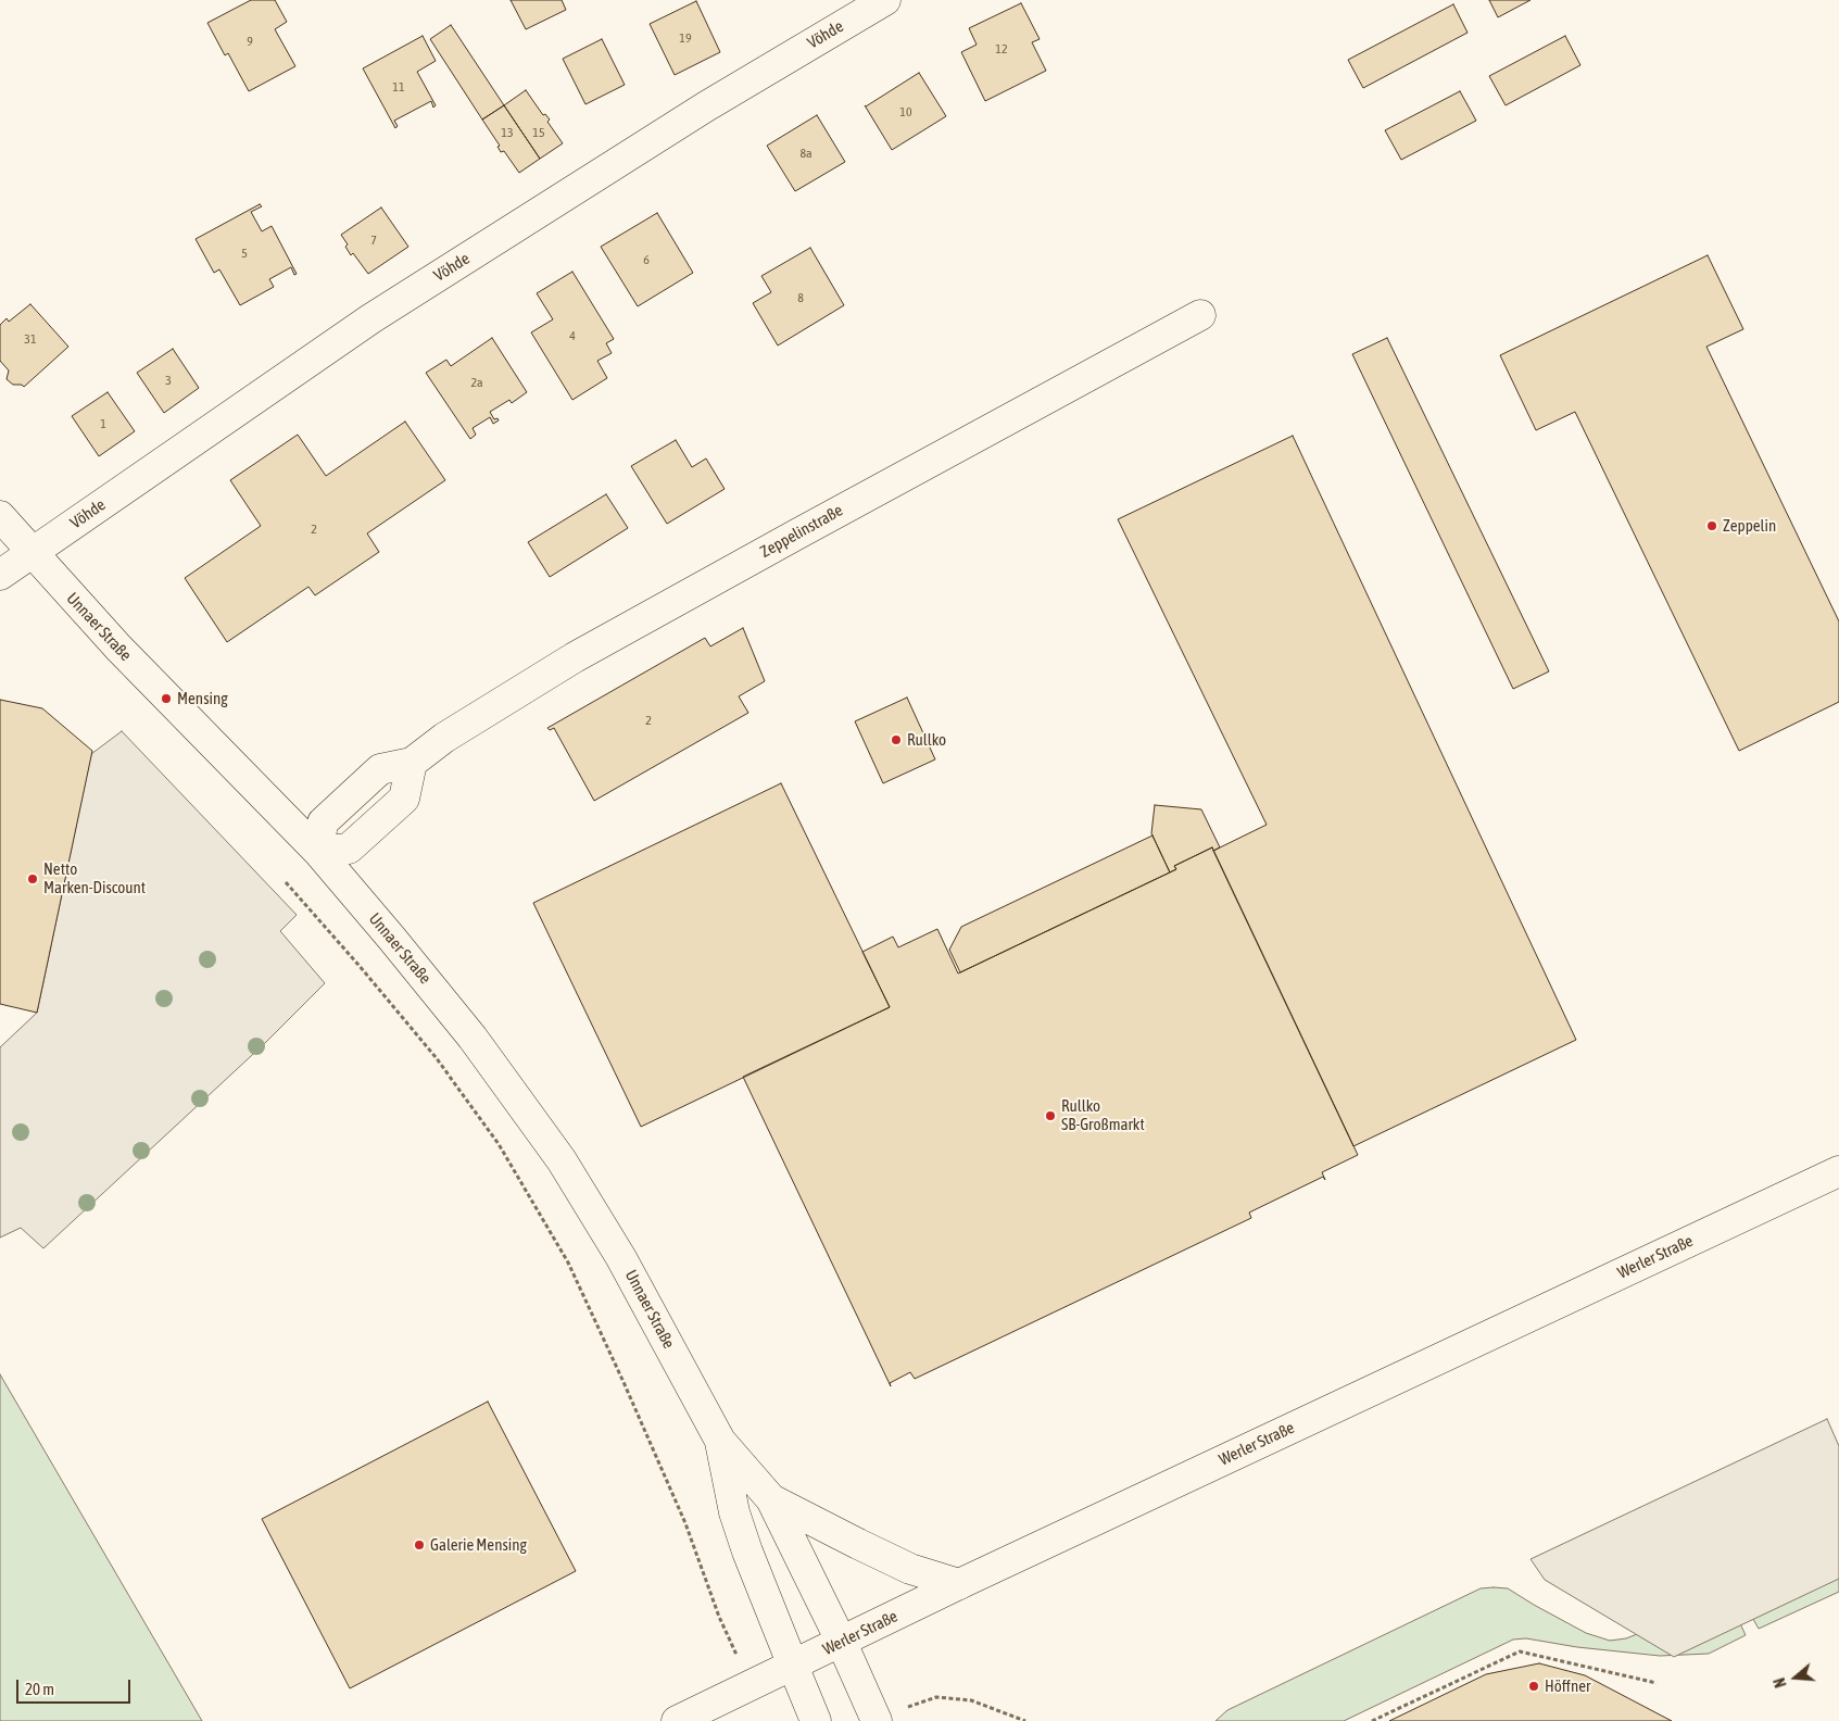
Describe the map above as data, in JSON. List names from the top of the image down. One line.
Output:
{"streets":{"street":["Vöhde","Zeppelinstraße","Unnaer Straße","Werler Straße"]},"crossings":[["Vöhde","Unnaer Straße"],["Zeppelinstraße","Unnaer Straße"],["Unnaer Straße","Werler Straße"]],"places":["Zeppelin","Mensing","Rullko","Netto Marken-Discount","Rullko SB-Großmarkt","Galerie Mensing","Höffner"],"house_numbers":["19","9","12","11","10","13","15","8a","7","5","6","8","4","31","3","2a","1","2","2"],"scale_bar":"20 m","north":"left"}
